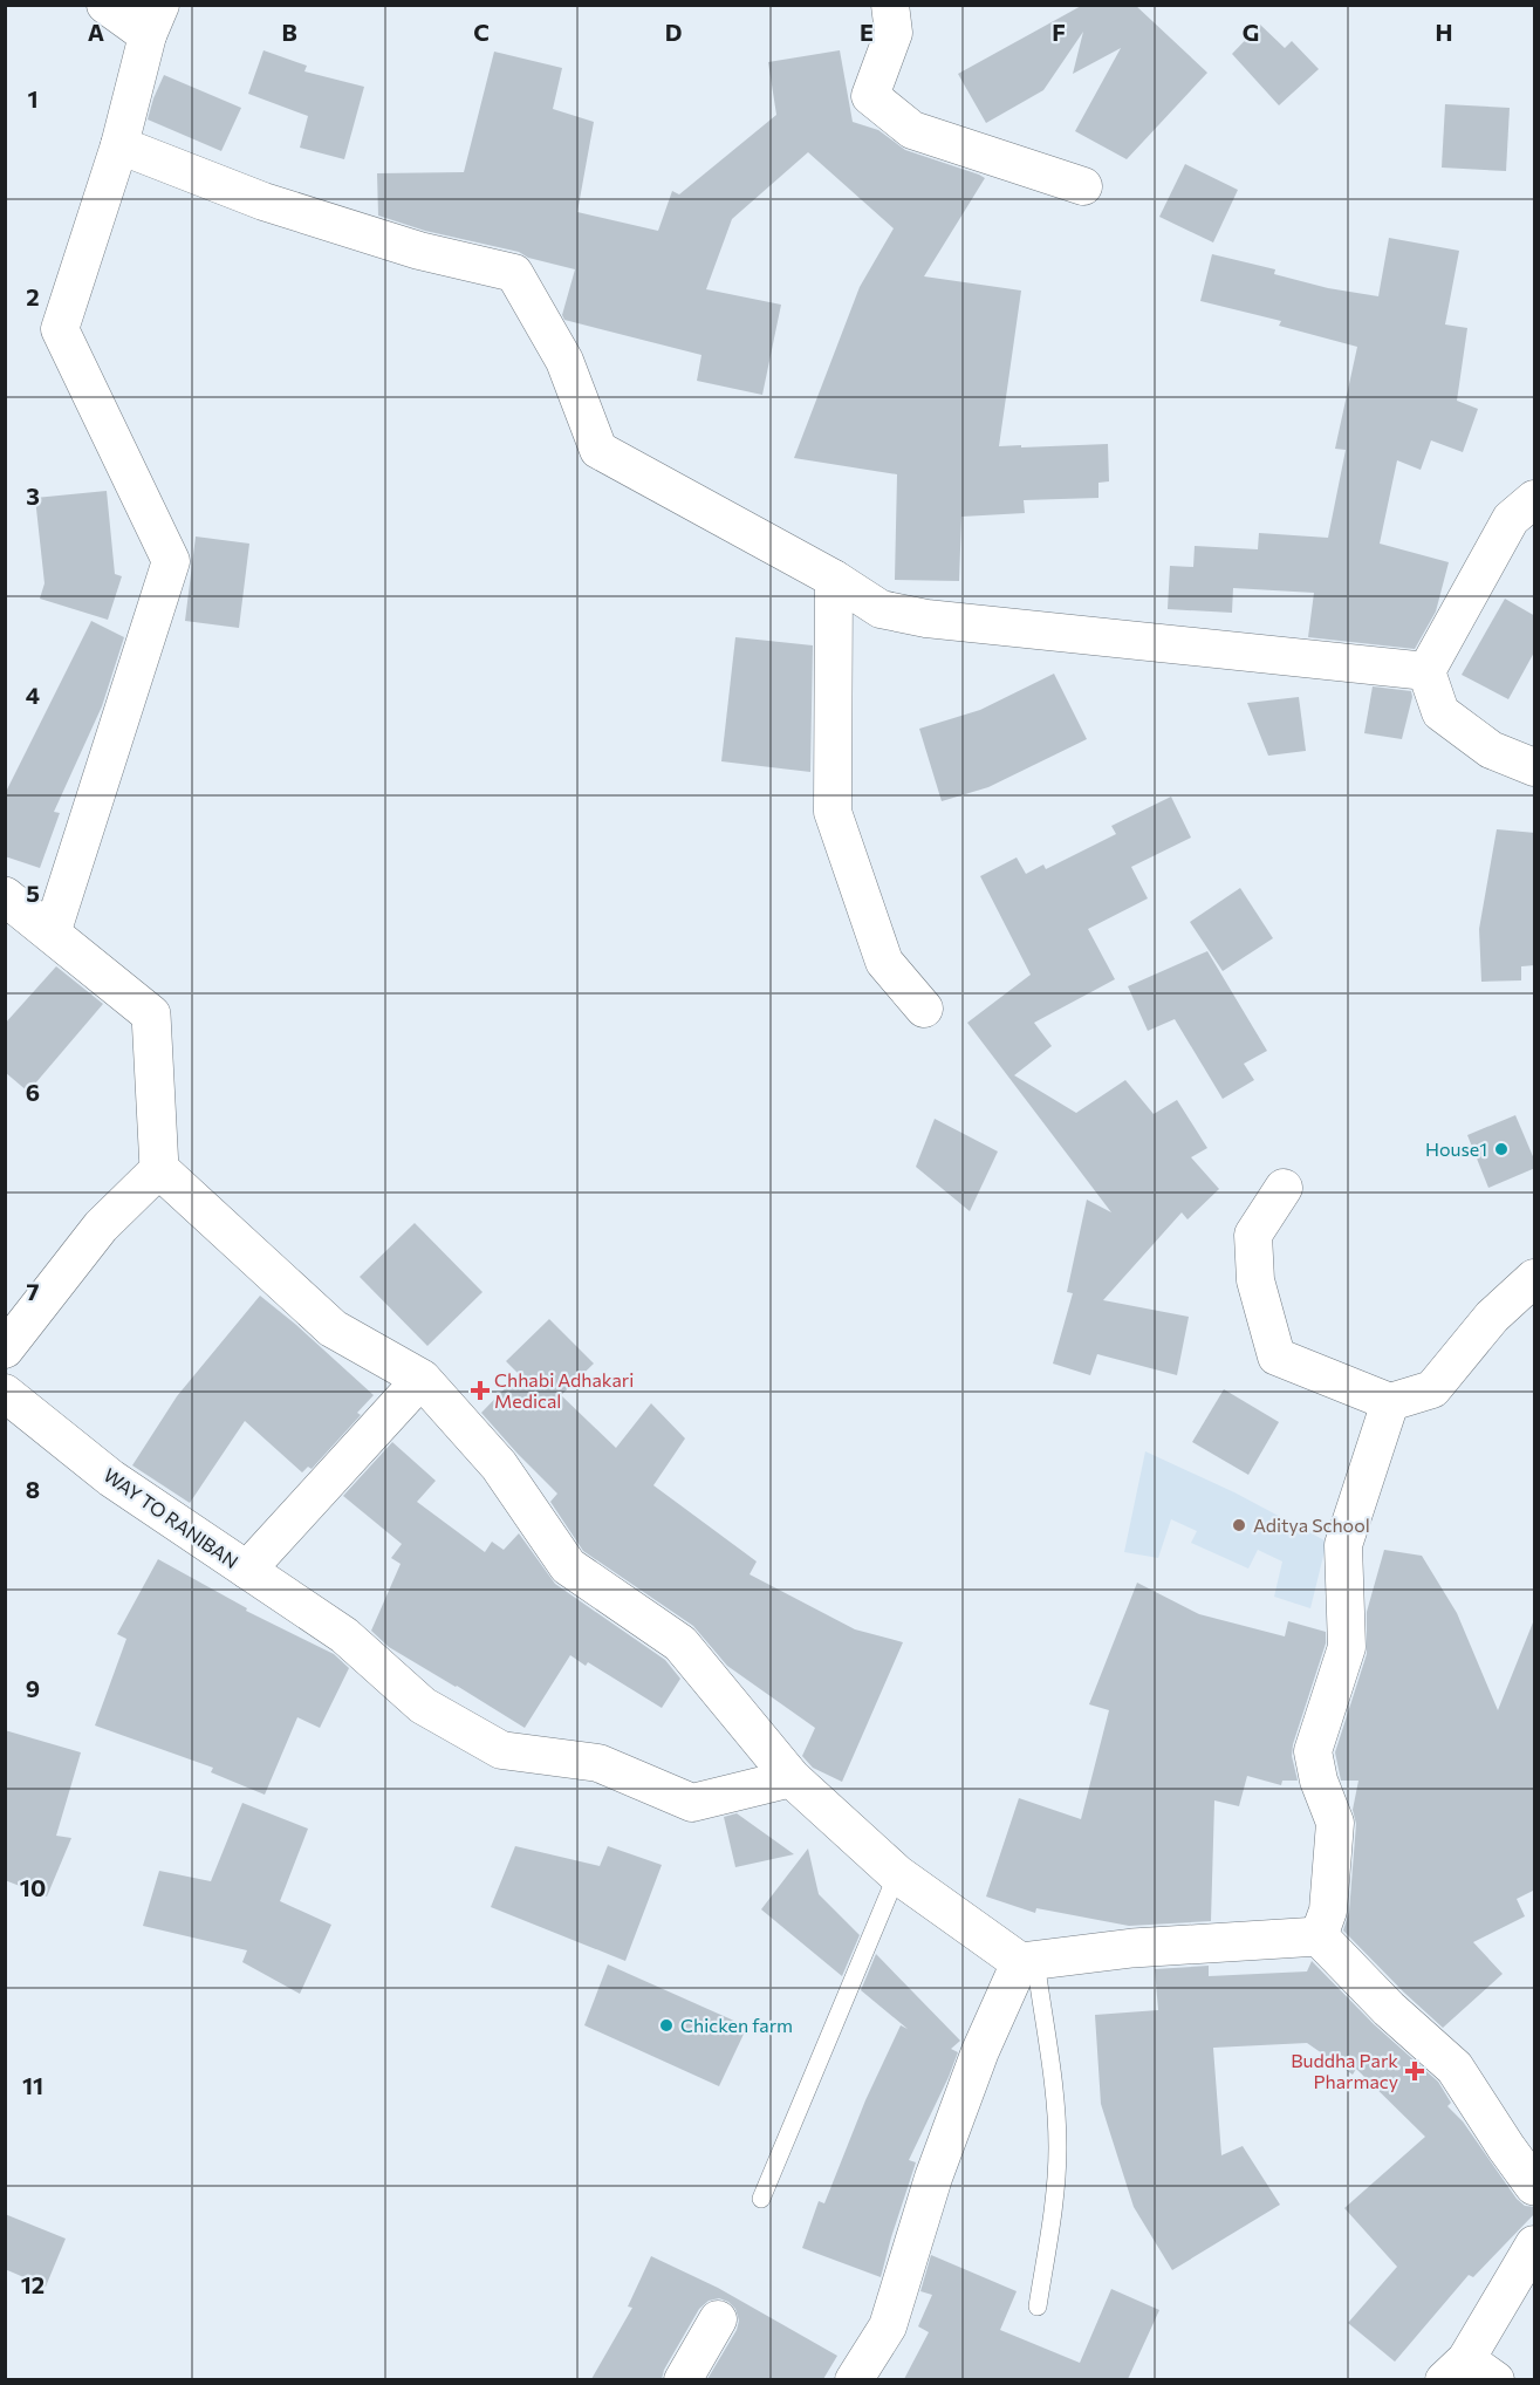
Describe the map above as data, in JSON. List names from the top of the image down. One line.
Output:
{"streets":{"street":["WAY TO RANIBAN"]},"places":{"other":["House1","Aditya School","Chicken farm"],"health":["Chhabi Adhakari Medical","Buddha Park Pharmacy"]},"grid":{"columns":["A","B","C","D","E","F","G","H"],"rows":["1","2","3","4","5","6","7","8","9","10","11","12"]}}
